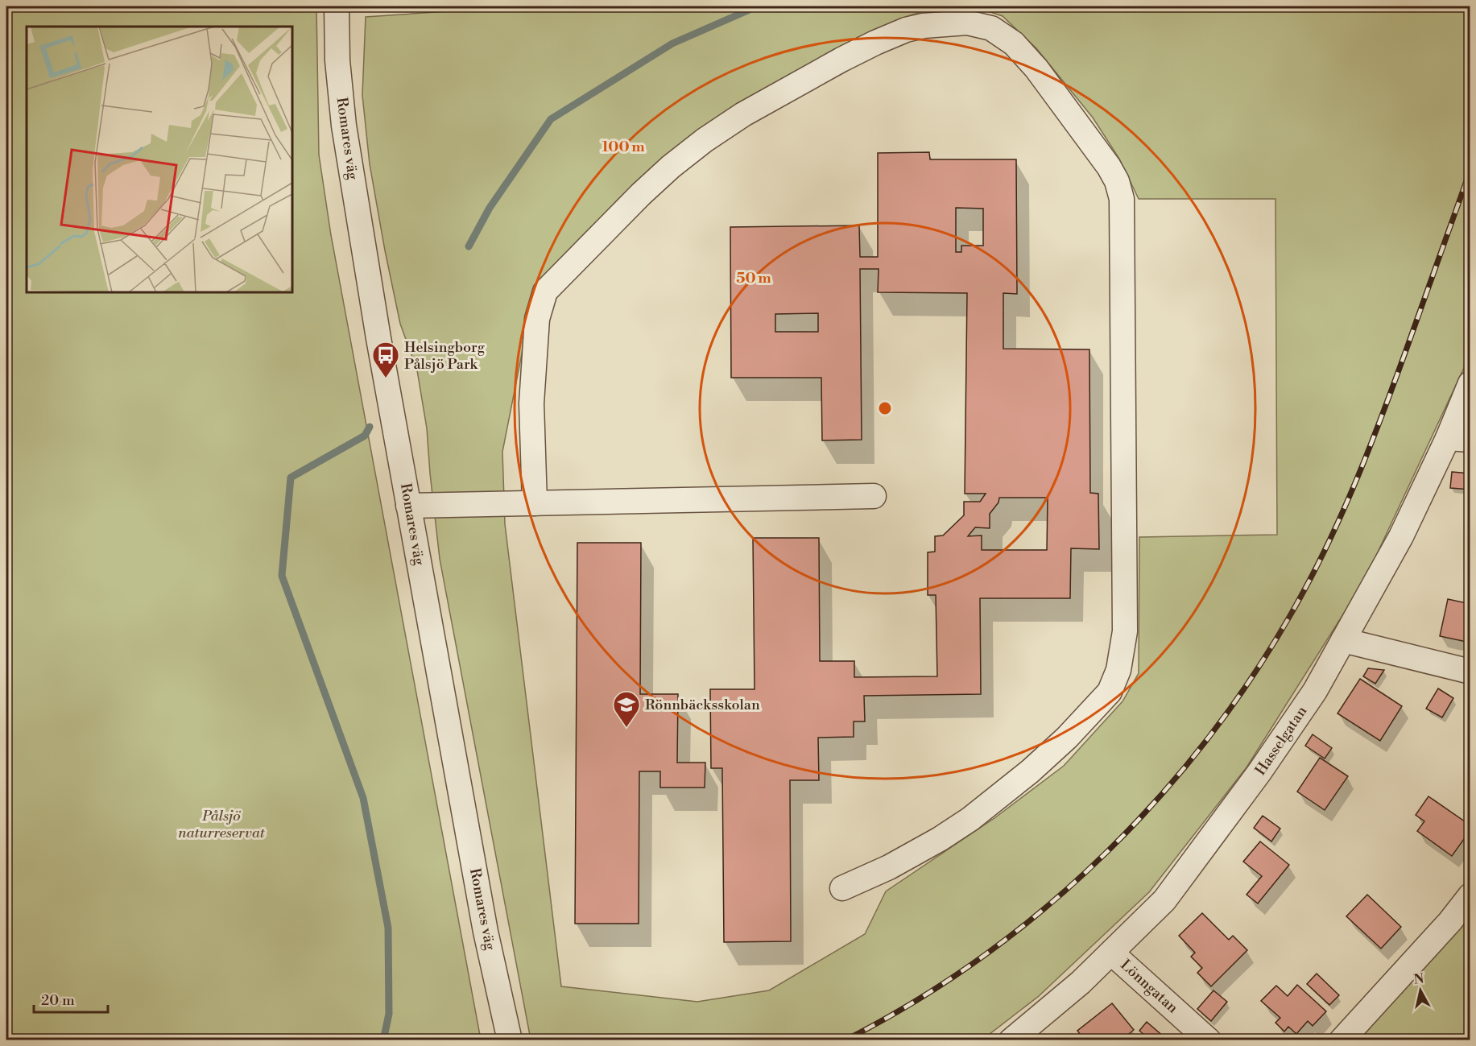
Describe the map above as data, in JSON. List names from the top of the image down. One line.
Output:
{"streets":{"street":["Romares väg","Hasselgatan","Lönngatan"]},"crossings":[["Hasselgatan","Lönngatan"]],"parks":["Pålsjö naturreservat"],"places":{"bus stop":["Helsingborg Pålsjö Park"],"school or university":["Rönnbäcksskolan"]},"scale_bar":"20 m","north":"top","rings":["100 m","50 m"]}
